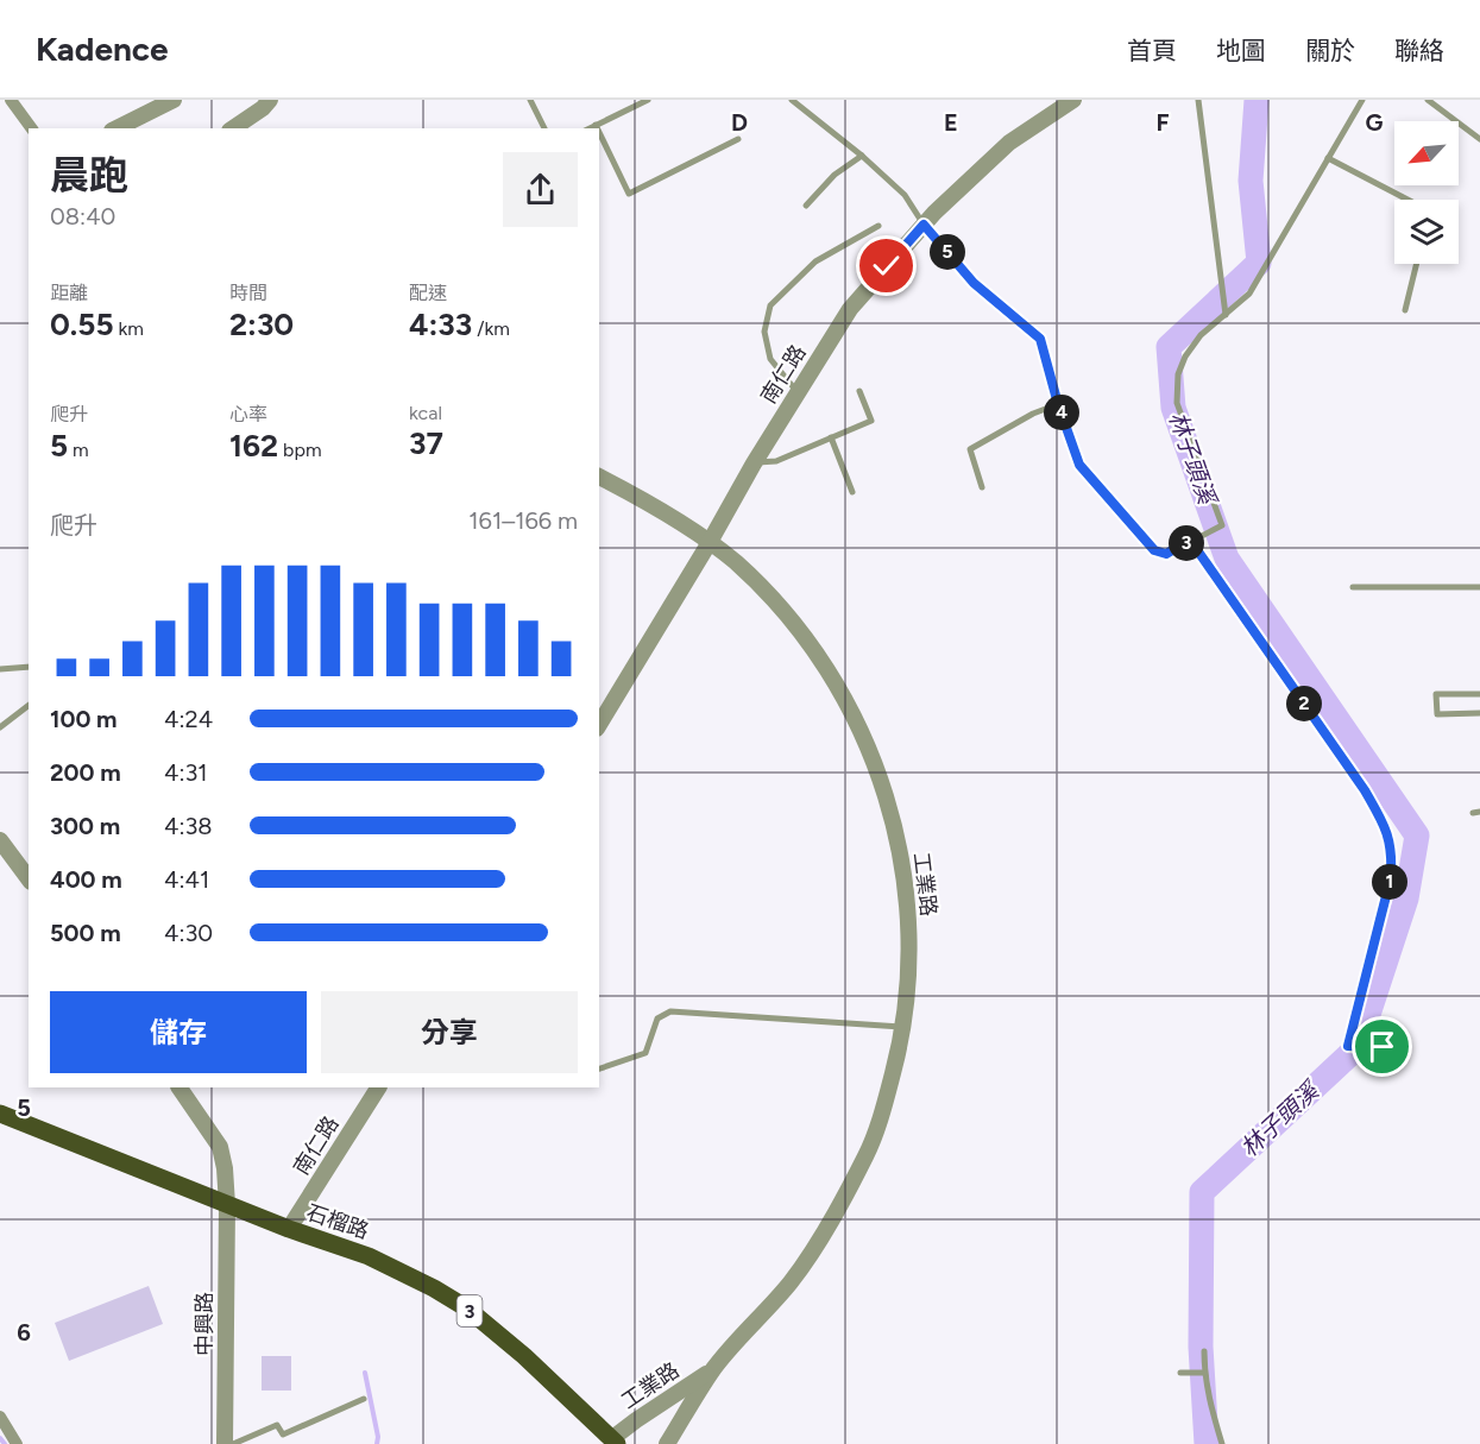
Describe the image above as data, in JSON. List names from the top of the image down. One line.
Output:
{"streets":{"main road":["石榴路","3"],"street":["南仁路","工業路","中興路"]},"crossings":[["南仁路","工業路"],["南仁路","石榴路"],["工業路","石榴路"],["石榴路","中興路"]],"water":["林子頭溪"],"north":"bottom left","page":{"header":"Kadence","nav":["首頁","地圖","關於","聯絡"],"heading":["晨跑","08:40"],"pins":["5","4","3","2","1"],"stats":[["距離","0.55 km"],["時間","2:30"],["配速","4:33 /km"],["爬升","5 m"],["心率","162 bpm"],["kcal","37"]],"chart":["爬升","161–166 m"],"list":[{"name":"100 m","note":"4:24"},{"name":"200 m","note":"4:31"},{"name":"300 m","note":"4:38"},{"name":"400 m","note":"4:41"},{"name":"500 m","note":"4:30"}],"buttons":["儲存","分享"]},"grid":{"columns":["D","E","F","G"],"rows":["5","6"]}}
